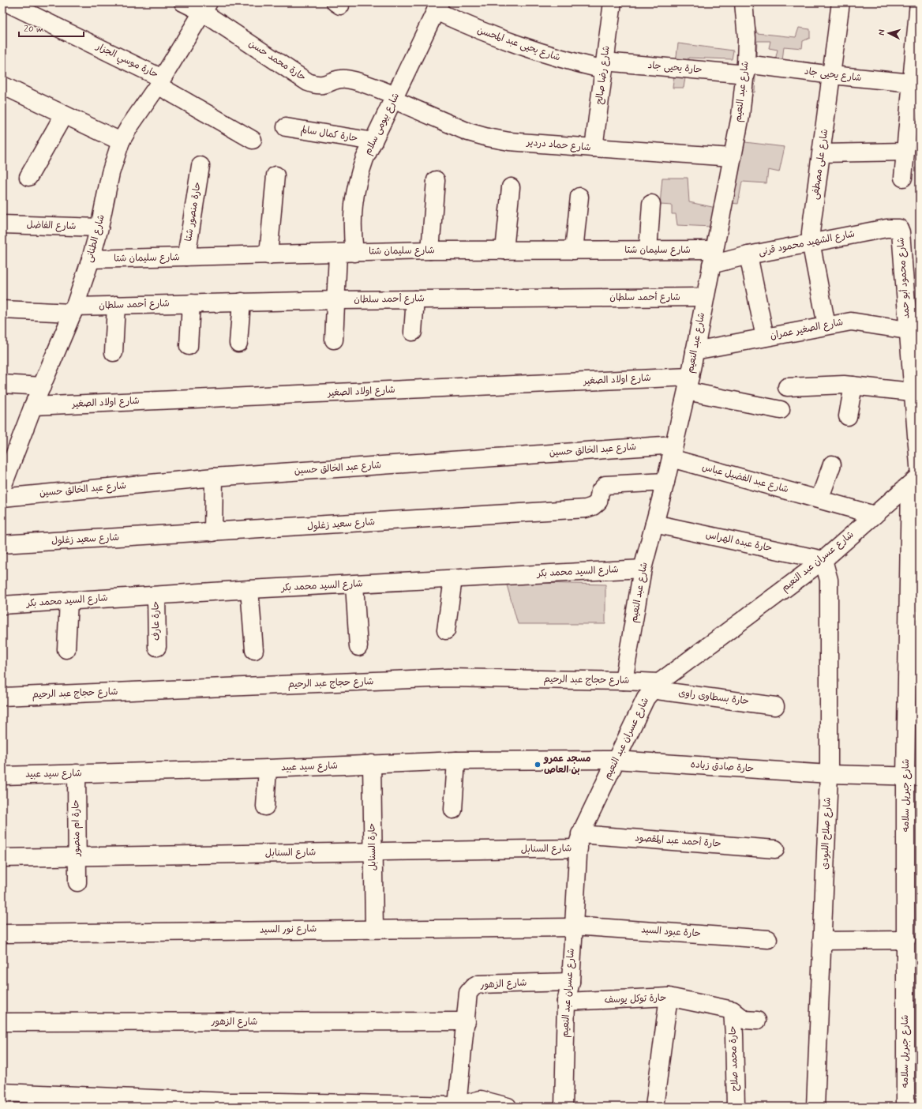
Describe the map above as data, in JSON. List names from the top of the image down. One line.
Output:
{"streets":{"street":["شارع يحيى عبد المحسن","حارة موسي الجزار","حارة محمد حسن","حارة يحيى جاد","شارع رضا صالح","شارع يحيى جاد","شارع عبد النعيم","شارع بيومى سلام","حارة كمال سالم","شارع حماد دردير","شارع على مصطفى","حارة منصور شتا","شارع الفاضل","شارع الطنانى","شارع الشهيد محمود قرنى","شارع سليمان شتا","شارع محمود أبو حمد","شارع أحمد سلطان","شارع الصغير عمران","شارع اولاد الصغير","شارع عبد الخالق حسين","شارع عبد الفضيل عباس","شارع سعيد زغلول","حارة عبده الهراس","شارع عسران عبد النعيم","شارع السيد محمد بكر","حارة عارف","شارع حجاج عبد الرحيم","حارة بسطاوى راوى","شارع سيد عبيد","حارة صادق زياده","شارع جبريل سلامه","حارة ام منصور","شارع صلاح اللبودى","حارة أحمد عبد المقصود","حارة السنابل","شارع السنابل","شارع نور السيد","حارة عبود السيد","شارع الزهور","حارة توكل يوسف","حارة محمد صلاح"]},"crossings":[["شارع يحيى عبد المحسن","حارة يحيى جاد"],["شارع يحيى عبد المحسن","شارع رضا صالح"],["شارع يحيى عبد المحسن","شارع بيومى سلام"],["حارة موسي الجزار","شارع الطنانى"],["حارة محمد حسن","شارع بيومى سلام"],["حارة محمد حسن","شارع حماد دردير"],["حارة محمد حسن","شارع الطنانى"],["حارة يحيى جاد","شارع رضا صالح"],["حارة يحيى جاد","شارع يحيى جاد"],["حارة يحيى جاد","شارع عبد النعيم"],["شارع رضا صالح","شارع حماد دردير"],["شارع يحيى جاد","شارع عبد النعيم"],["شارع يحيى جاد","شارع على مصطفى"],["شارع عبد النعيم","شارع حماد دردير"],["شارع عبد النعيم","شارع الشهيد محمود قرنى"],["شارع عبد النعيم","شارع سليمان شتا"],["شارع عبد النعيم","شارع أحمد سلطان"],["شارع عبد النعيم","شارع الصغير عمران"],["شارع عبد النعيم","شارع اولاد الصغير"],["شارع عبد النعيم","شارع عبد الخالق حسين"],["شارع عبد النعيم","شارع عبد الفضيل عباس"],["شارع عبد النعيم","شارع سعيد زغلول"],["شارع عبد النعيم","حارة عبده الهراس"],["شارع عبد النعيم","شارع السيد محمد بكر"],["شارع عبد النعيم","شارع حجاج عبد الرحيم"],["شارع بيومى سلام","حارة كمال سالم"],["شارع بيومى سلام","شارع حماد دردير"],["شارع بيومى سلام","شارع سليمان شتا"],["شارع بيومى سلام","شارع أحمد سلطان"],["شارع على مصطفى","شارع الشهيد محمود قرنى"],["شارع على مصطفى","شارع الصغير عمران"],["حارة منصور شتا","شارع سليمان شتا"],["شارع الفاضل","شارع الطنانى"],["شارع الطنانى","شارع سليمان شتا"],["شارع الطنانى","شارع أحمد سلطان"],["شارع الطنانى","شارع اولاد الصغير"],["شارع الشهيد محمود قرنى","شارع سليمان شتا"],["شارع الشهيد محمود قرنى","شارع محمود أبو حمد"],["شارع محمود أبو حمد","شارع الصغير عمران"],["شارع محمود أبو حمد","شارع عسران عبد النعيم"],["شارع محمود أبو حمد","شارع جبريل سلامه"],["شارع عبد الخالق حسين","شارع عبد الفضيل عباس"],["شارع عبد الفضيل عباس","شارع عسران عبد النعيم"],["حارة عبده الهراس","شارع عسران عبد النعيم"],["حارة عبده الهراس","شارع صلاح اللبودى"],["شارع عسران عبد النعيم","شارع حجاج عبد الرحيم"],["شارع عسران عبد النعيم","حارة بسطاوى راوى"],["شارع عسران عبد النعيم","شارع سيد عبيد"],["شارع عسران عبد النعيم","حارة صادق زياده"],["شارع عسران عبد النعيم","شارع جبريل سلامه"],["شارع عسران عبد النعيم","شارع صلاح اللبودى"],["شارع عسران عبد النعيم","حارة أحمد عبد المقصود"],["شارع عسران عبد النعيم","شارع السنابل"],["شارع عسران عبد النعيم","شارع نور السيد"],["شارع عسران عبد النعيم","حارة عبود السيد"],["شارع عسران عبد النعيم","شارع الزهور"],["شارع عسران عبد النعيم","حارة توكل يوسف"],["شارع السيد محمد بكر","حارة عارف"],["شارع حجاج عبد الرحيم","حارة بسطاوى راوى"],["شارع سيد عبيد","حارة صادق زياده"],["شارع سيد عبيد","حارة ام منصور"],["شارع سيد عبيد","حارة السنابل"],["حارة صادق زياده","شارع جبريل سلامه"],["حارة صادق زياده","شارع صلاح اللبودى"],["حارة ام منصور","شارع السنابل"],["حارة أحمد عبد المقصود","شارع السنابل"],["حارة السنابل","شارع السنابل"],["حارة السنابل","شارع نور السيد"],["شارع نور السيد","حارة عبود السيد"],["حارة توكل يوسف","حارة محمد صلاح"]],"places":["مسجد عمرو بن العاص"],"scale_bar":"20 m","north":"left"}
